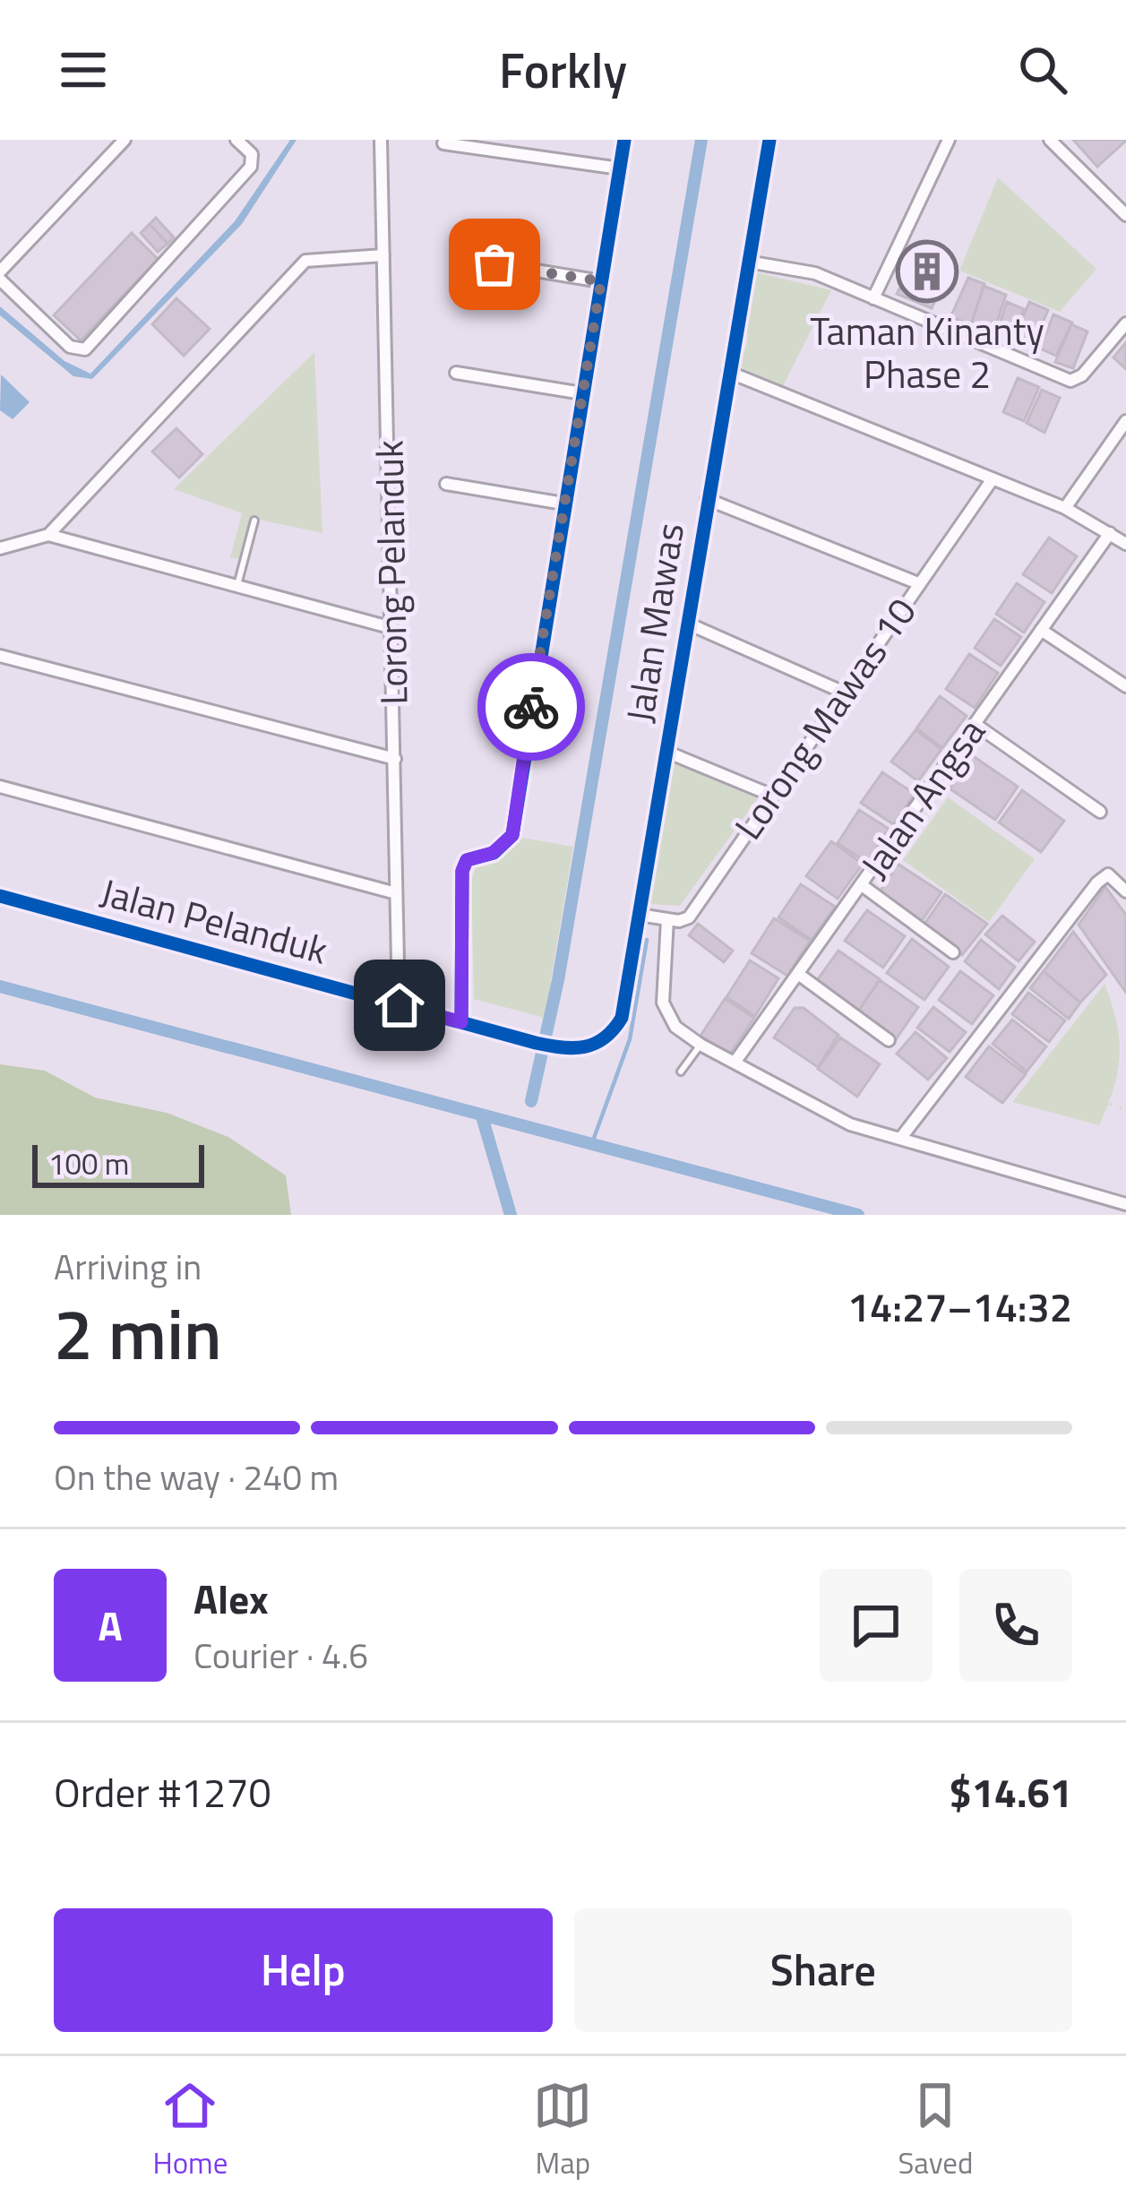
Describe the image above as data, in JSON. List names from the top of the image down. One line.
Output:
{"streets":{"street":["Lorong Pelanduk","Jalan Mawas","Lorong Mawas 10","Jalan Angsa","Jalan Pelanduk"]},"crossings":[["Lorong Pelanduk","Jalan Pelanduk"],["Jalan Mawas","Jalan Pelanduk"]],"places":{"building":["Taman Kinanty Phase 2"]},"scale_bar":"100 m","page":{"header":"Forkly","scale":"100 m","heading":["2 min","Arriving in","14:27–14:32"],"panel":["Alex","Courier · 4.6","Order #1270","$14.61"],"bar":"On the way · 240 m","round":"A","buttons":["Help","Share"],"tabs":["Home","Map","Saved"]}}
